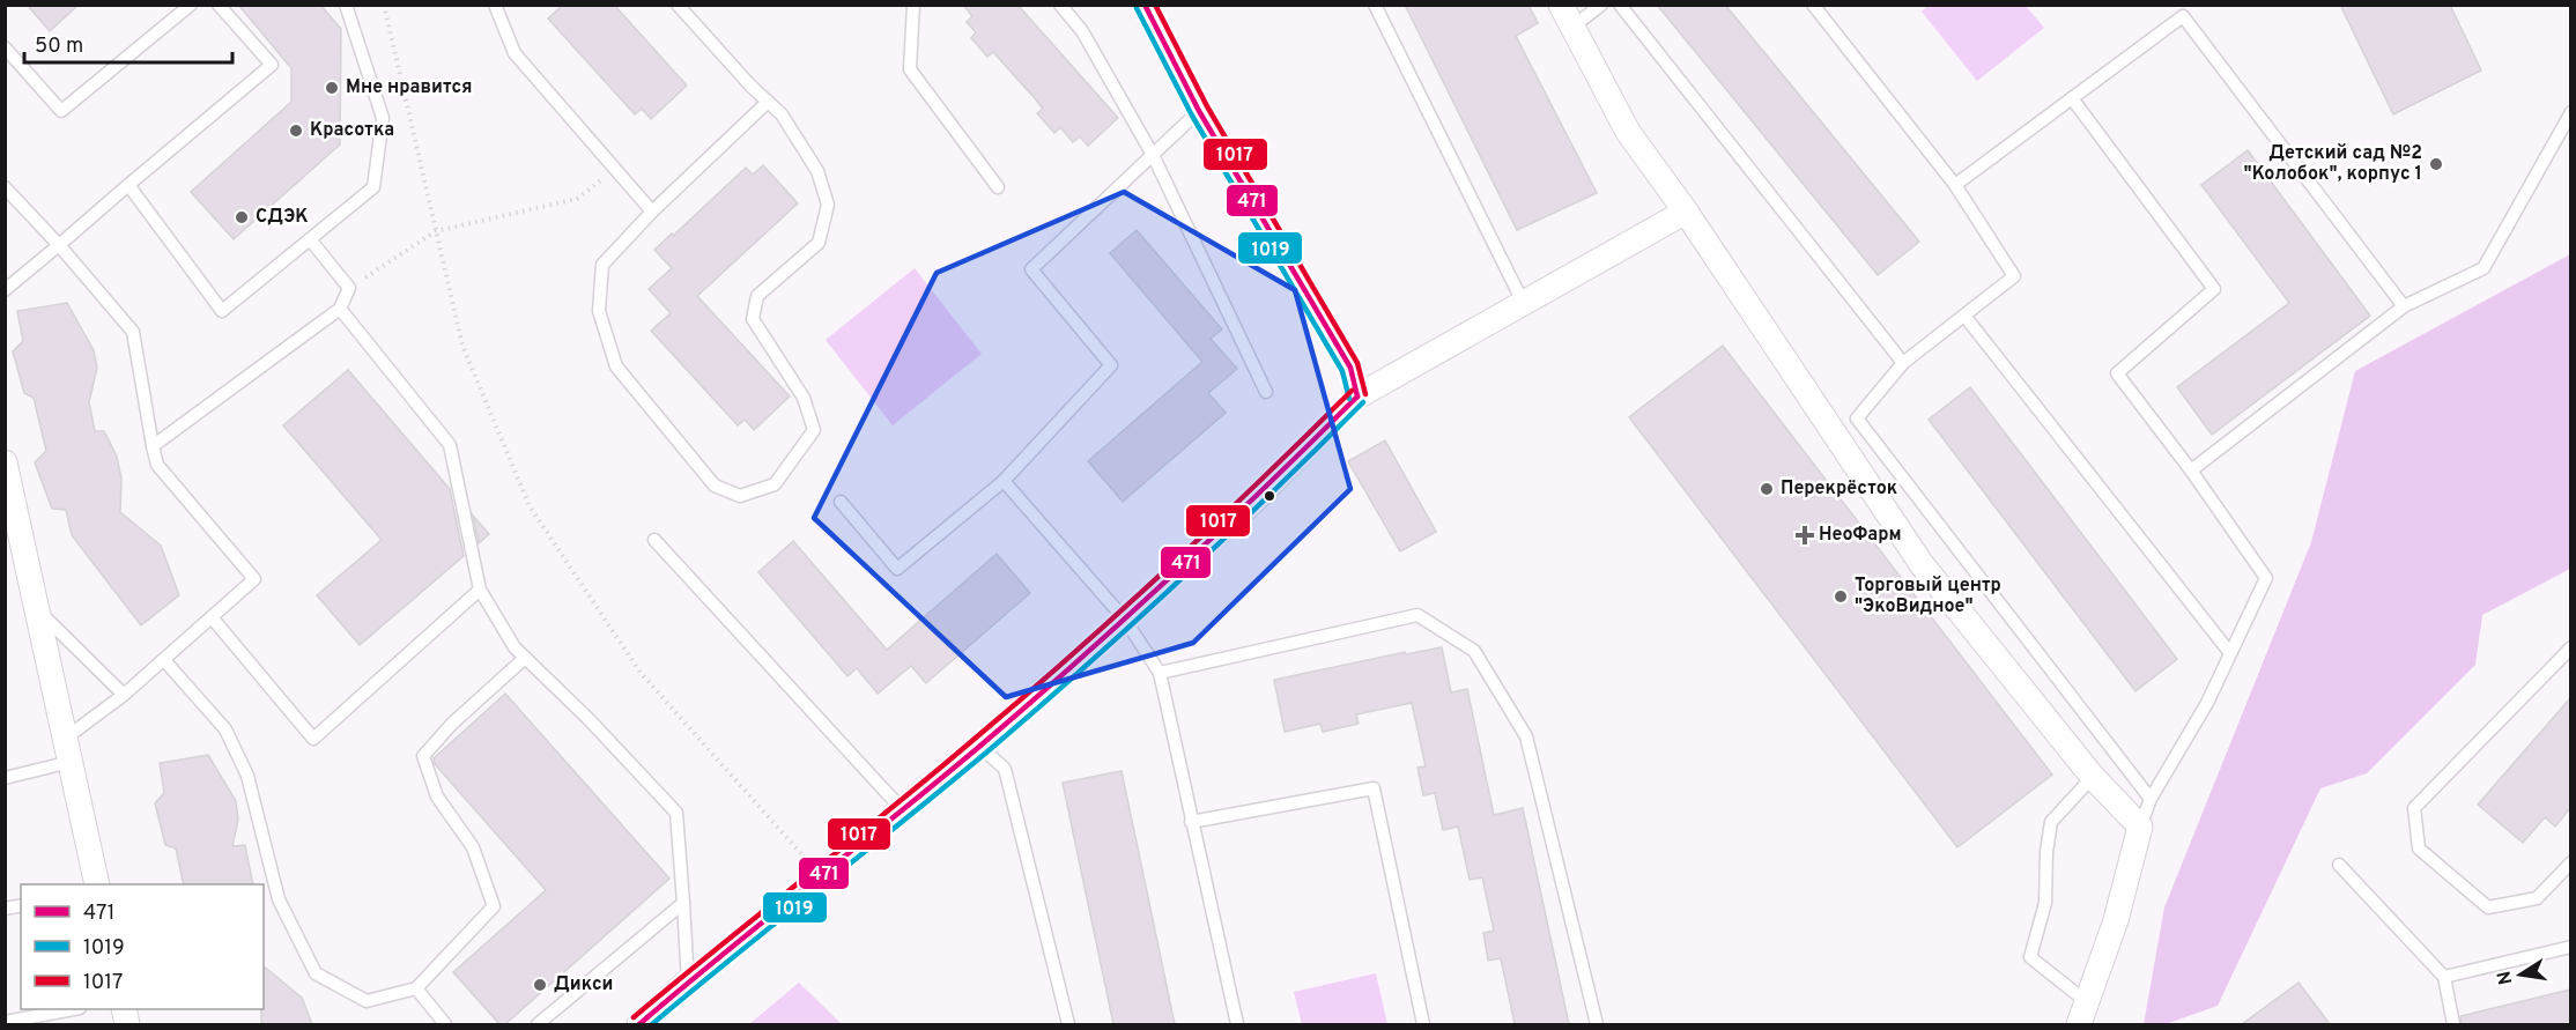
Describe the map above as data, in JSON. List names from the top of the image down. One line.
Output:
{"places":{"other":["Мне нравится","Красотка","Детский сад №2 \"Колобок\", корпус 1","СДЭК","Перекрёсток","Торговый центр \"ЭкоВидное\"","Дикси"],"health":["НеоФарм"]},"lines":["transit line 471","transit line 1017","transit line 1019"],"legend":["471","1019","1017"],"scale_bar":"50 m","north":"left"}
